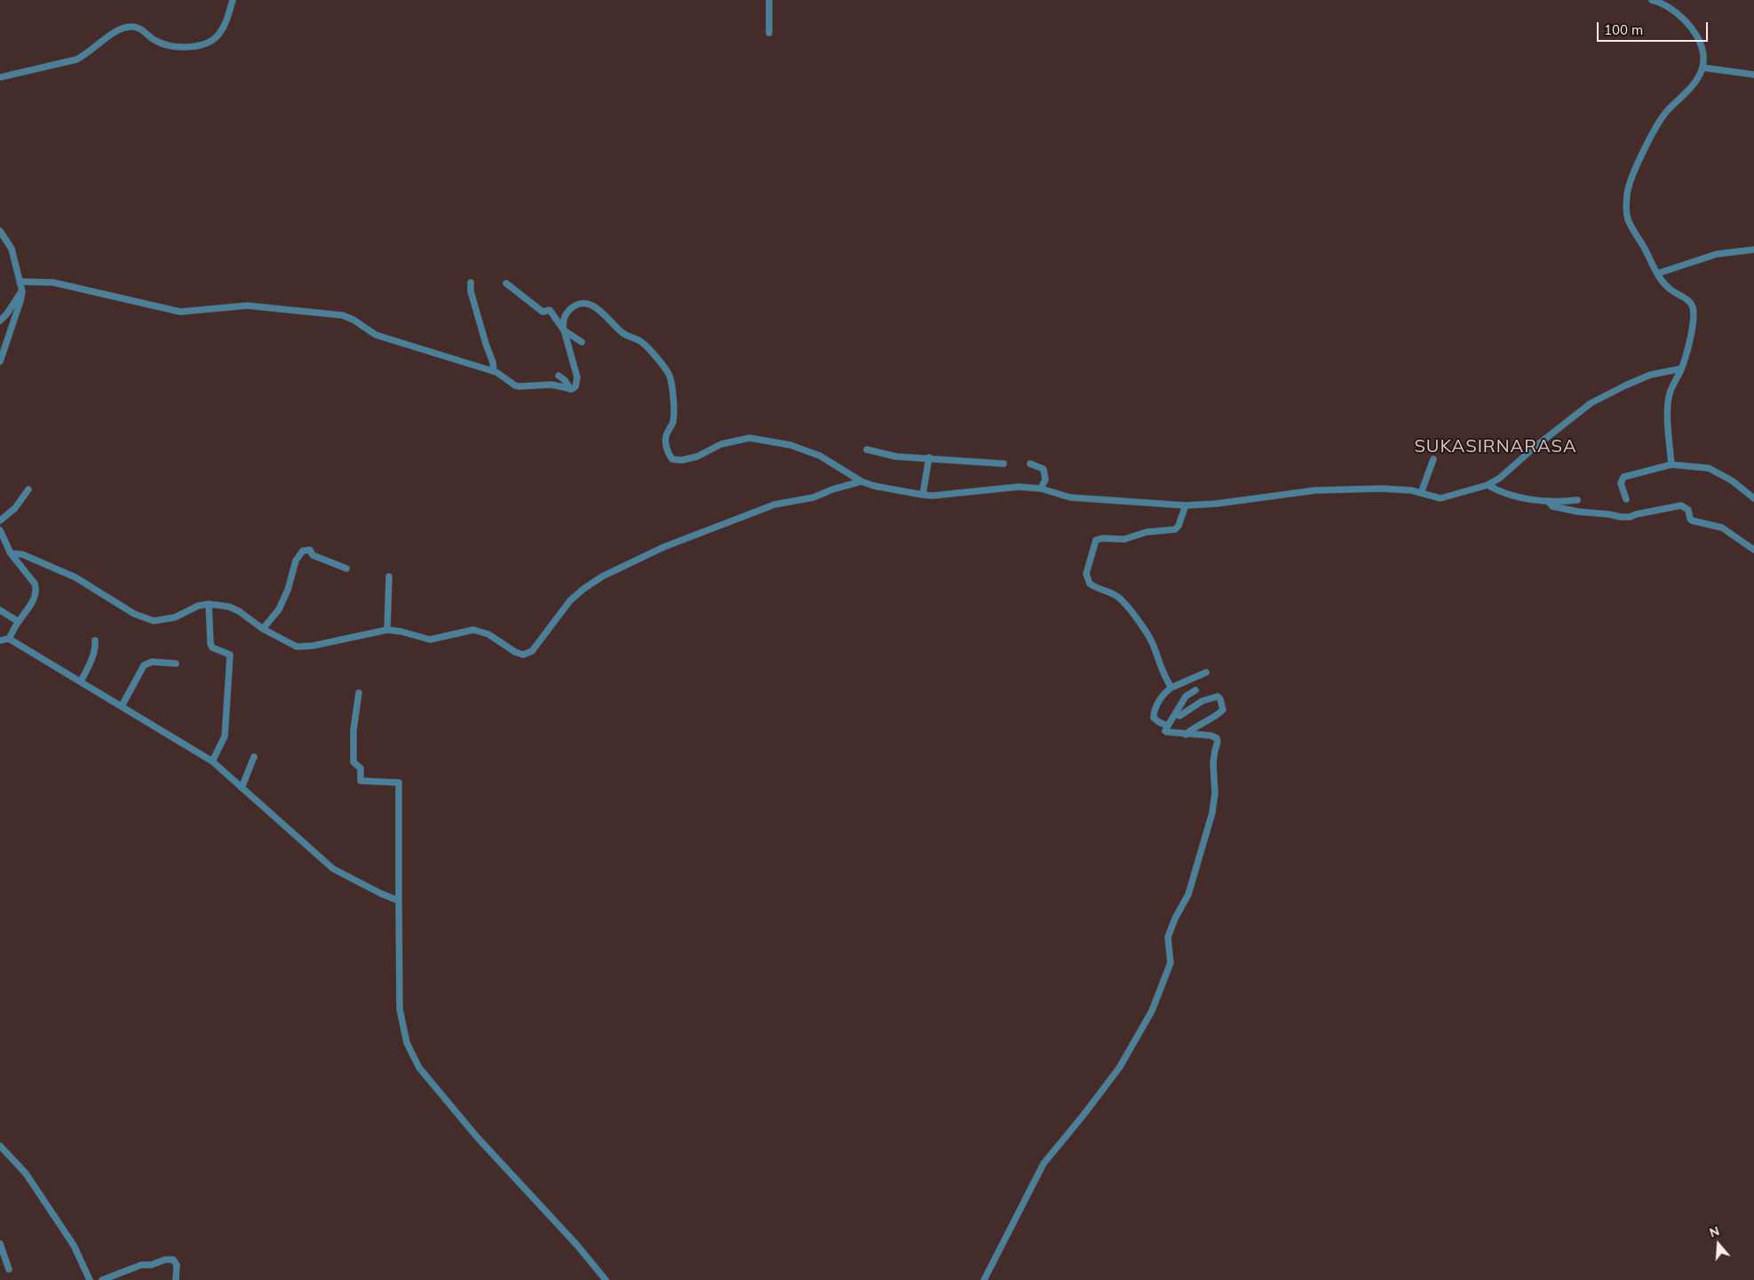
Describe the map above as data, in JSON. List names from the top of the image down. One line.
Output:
{"districts":["SUKASIRNARASA"],"scale_bar":"100 m","north":"top"}
